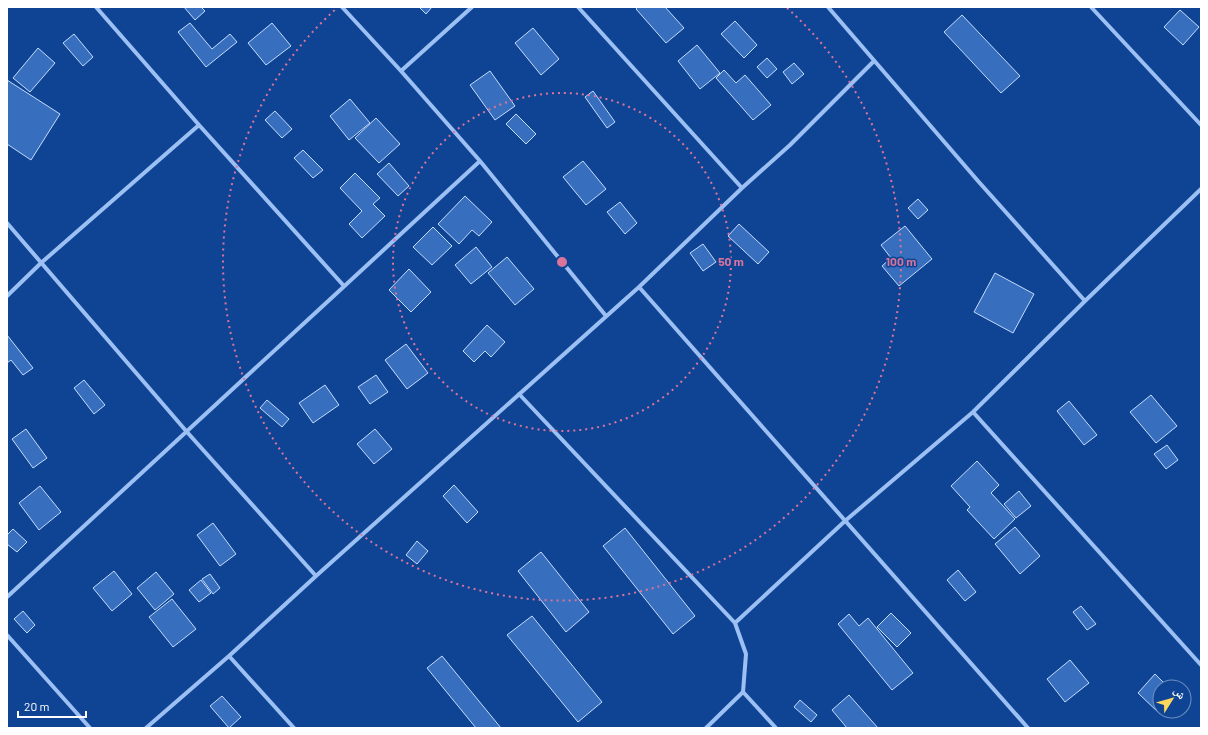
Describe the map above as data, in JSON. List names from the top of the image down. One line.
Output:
{"scale_bar":"20 m","north":"top right","rings":["50 m","100 m"]}
